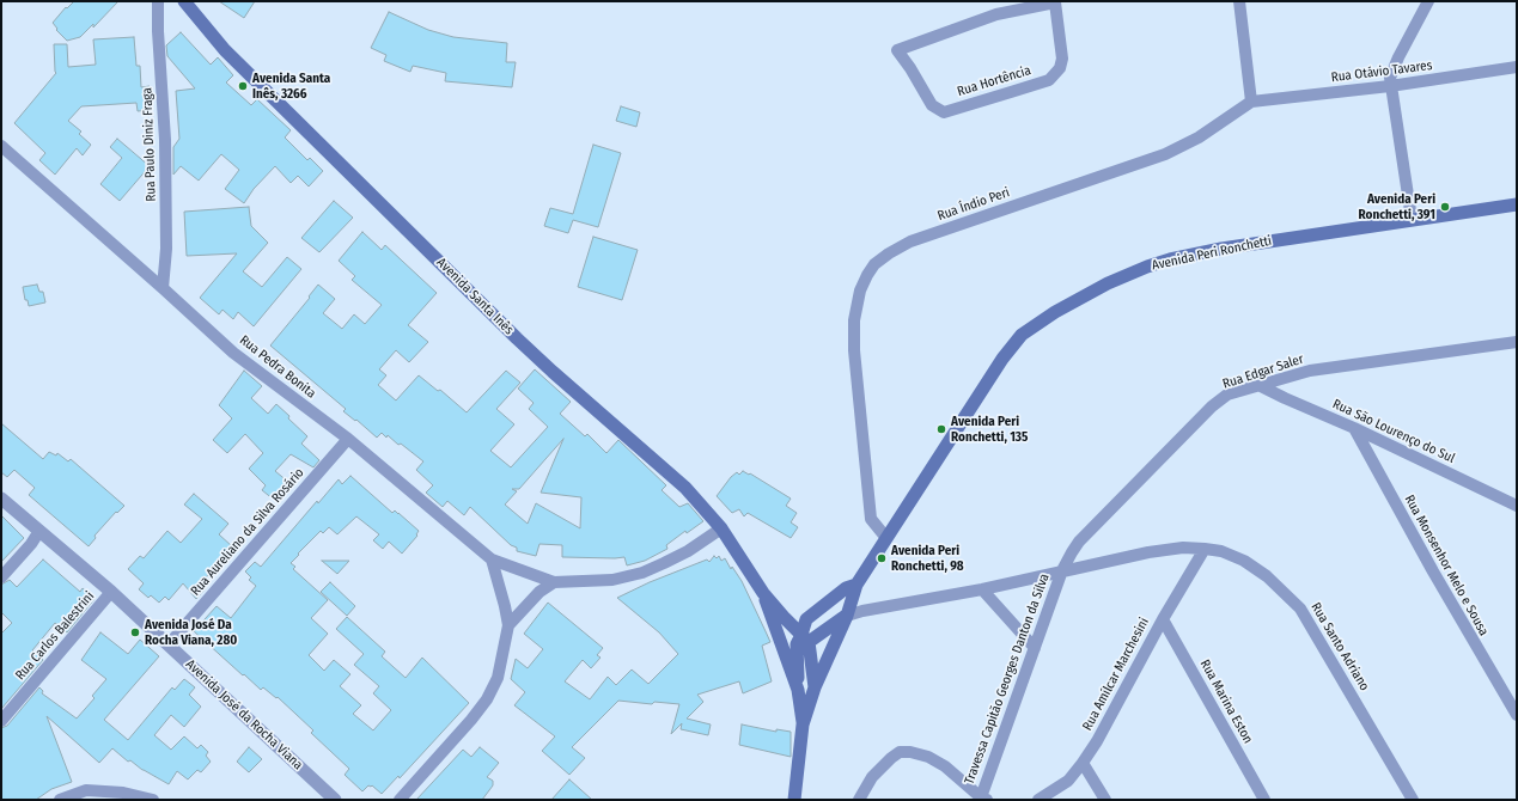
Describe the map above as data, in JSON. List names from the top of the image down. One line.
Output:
{"streets":{"main road":["Avenida Peri Ronchetti","Avenida Santa Inês"],"street":["Rua Otávio Tavares","Rua Hortência","Rua Paulo Diniz Fraga","Rua Índio Peri","Rua Pedra Bonita","Rua Edgar Saler","Rua São Lourenço do Sul","Rua Aureliano da Silva Rosário","Rua Monsenhor Melo e Sousa","Rua Carlos Balestrini","Rua Santo Adriano","Rua Amílcar Marchesini","Travessa Capitão Georges Danton da Silva","Rua Marina Eston","Avenida José da Rocha Viana"]},"crossings":[["Rua Otávio Tavares","Rua Índio Peri"],["Rua Paulo Diniz Fraga","Rua Pedra Bonita"],["Rua Índio Peri","Avenida Peri Ronchetti"],["Rua Pedra Bonita","Rua Aureliano da Silva Rosário"],["Rua Edgar Saler","Rua São Lourenço do Sul"],["Rua Edgar Saler","Rua Santo Adriano"],["Rua Edgar Saler","Travessa Capitão Georges Danton da Silva"],["Rua São Lourenço do Sul","Rua Monsenhor Melo e Sousa"],["Rua Aureliano da Silva Rosário","Avenida José da Rocha Viana"],["Rua Carlos Balestrini","Avenida José da Rocha Viana"],["Rua Santo Adriano","Rua Amílcar Marchesini"],["Rua Santo Adriano","Travessa Capitão Georges Danton da Silva"],["Rua Amílcar Marchesini","Rua Marina Eston"]],"places":["Avenida Santa Inês, 3266","Avenida Peri Ronchetti, 391","Avenida Peri Ronchetti, 135","Avenida Peri Ronchetti, 98","Avenida José Da Rocha Viana, 280"]}
